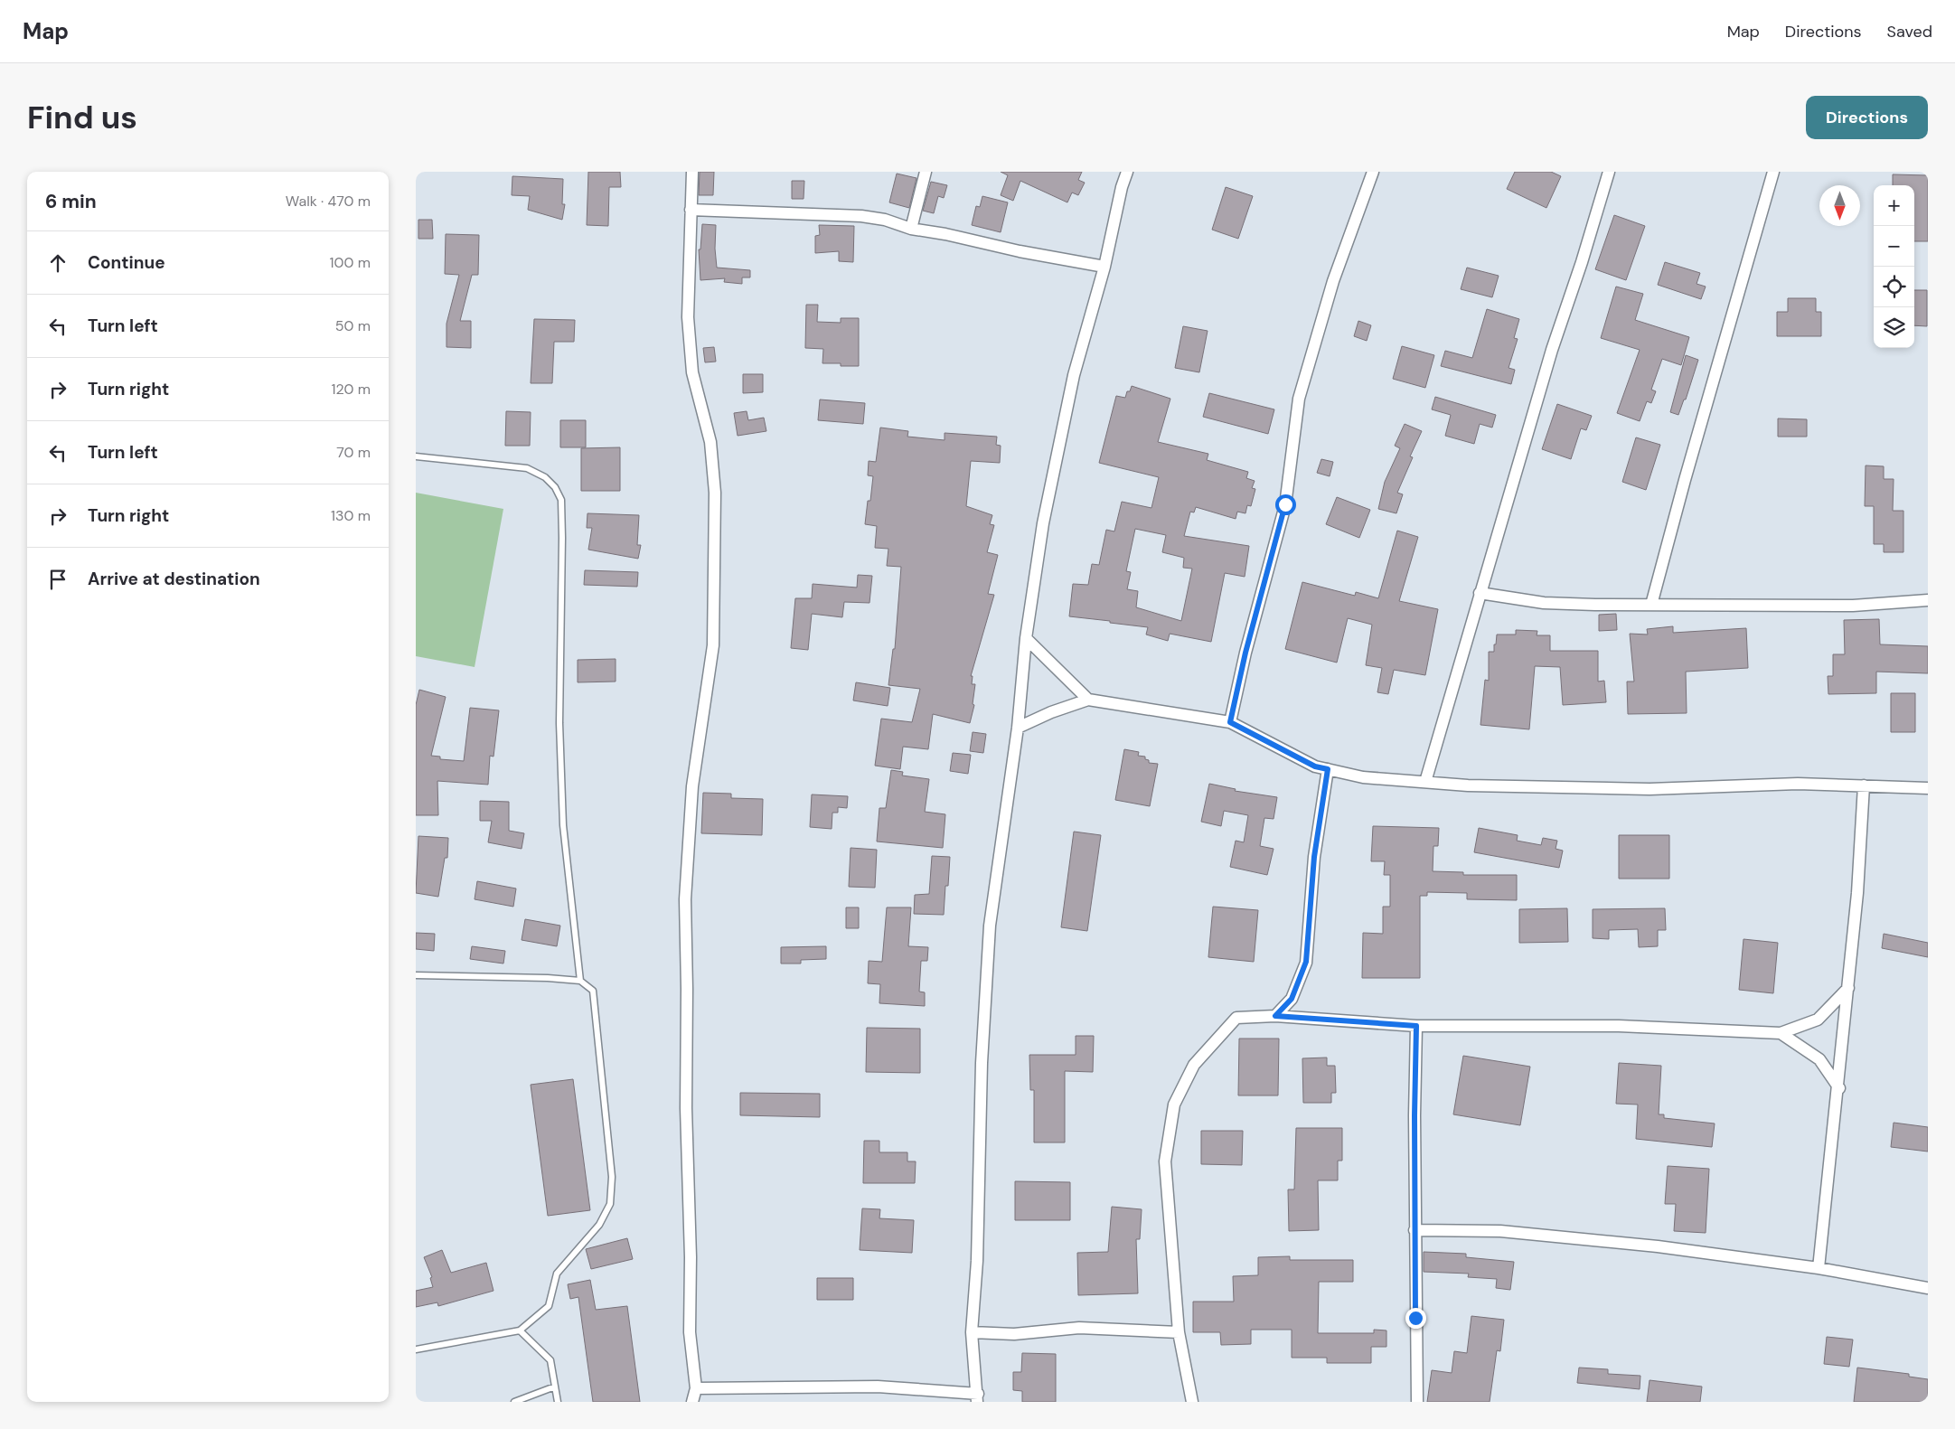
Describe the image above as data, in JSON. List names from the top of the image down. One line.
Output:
{"north":"bottom","page":{"header":"Map","nav":["Map","Directions","Saved"],"buttons":"Directions","title":"Find us","heading":["6 min","Walk · 470 m"],"map_buttons":["+","−"],"list":[["Continue","100 m"],["Turn left","50 m"],["Turn right","120 m"],["Turn left","70 m"],["Turn right","130 m"],"Arrive at destination"]}}
